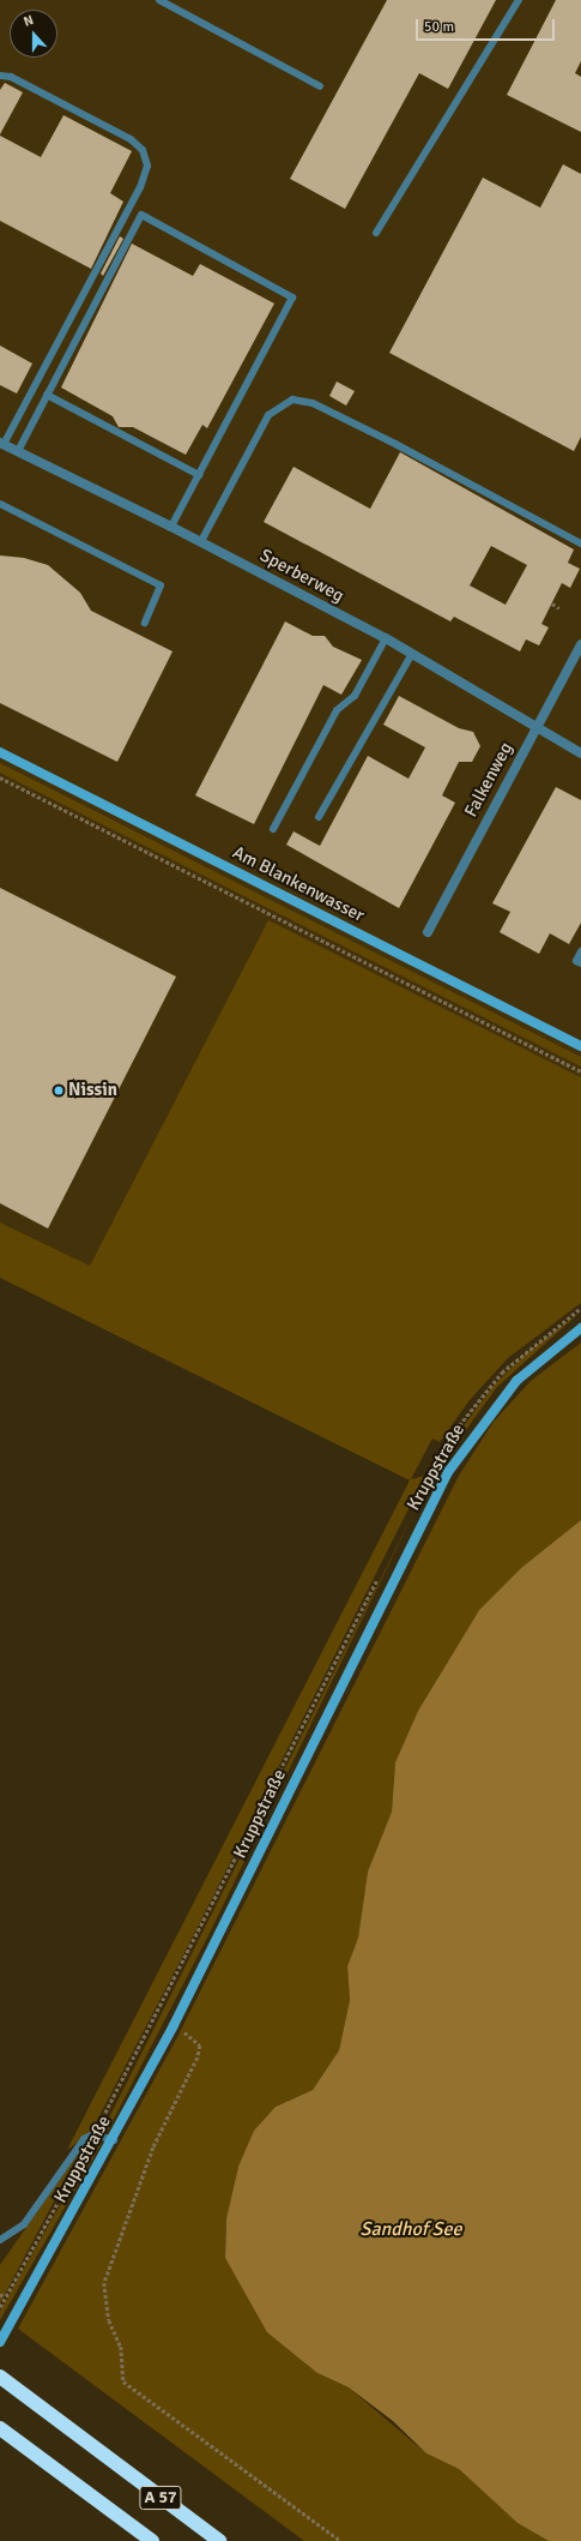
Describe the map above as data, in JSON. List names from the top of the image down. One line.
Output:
{"streets":{"highway":["A 57"],"street":["Sperberweg","Falkenweg","Am Blankenwasser","Kruppstraße"]},"crossings":[["Sperberweg","Falkenweg"]],"water":["Sandhof See"],"places":["Nissin"],"scale_bar":"50 m","north":"top"}
